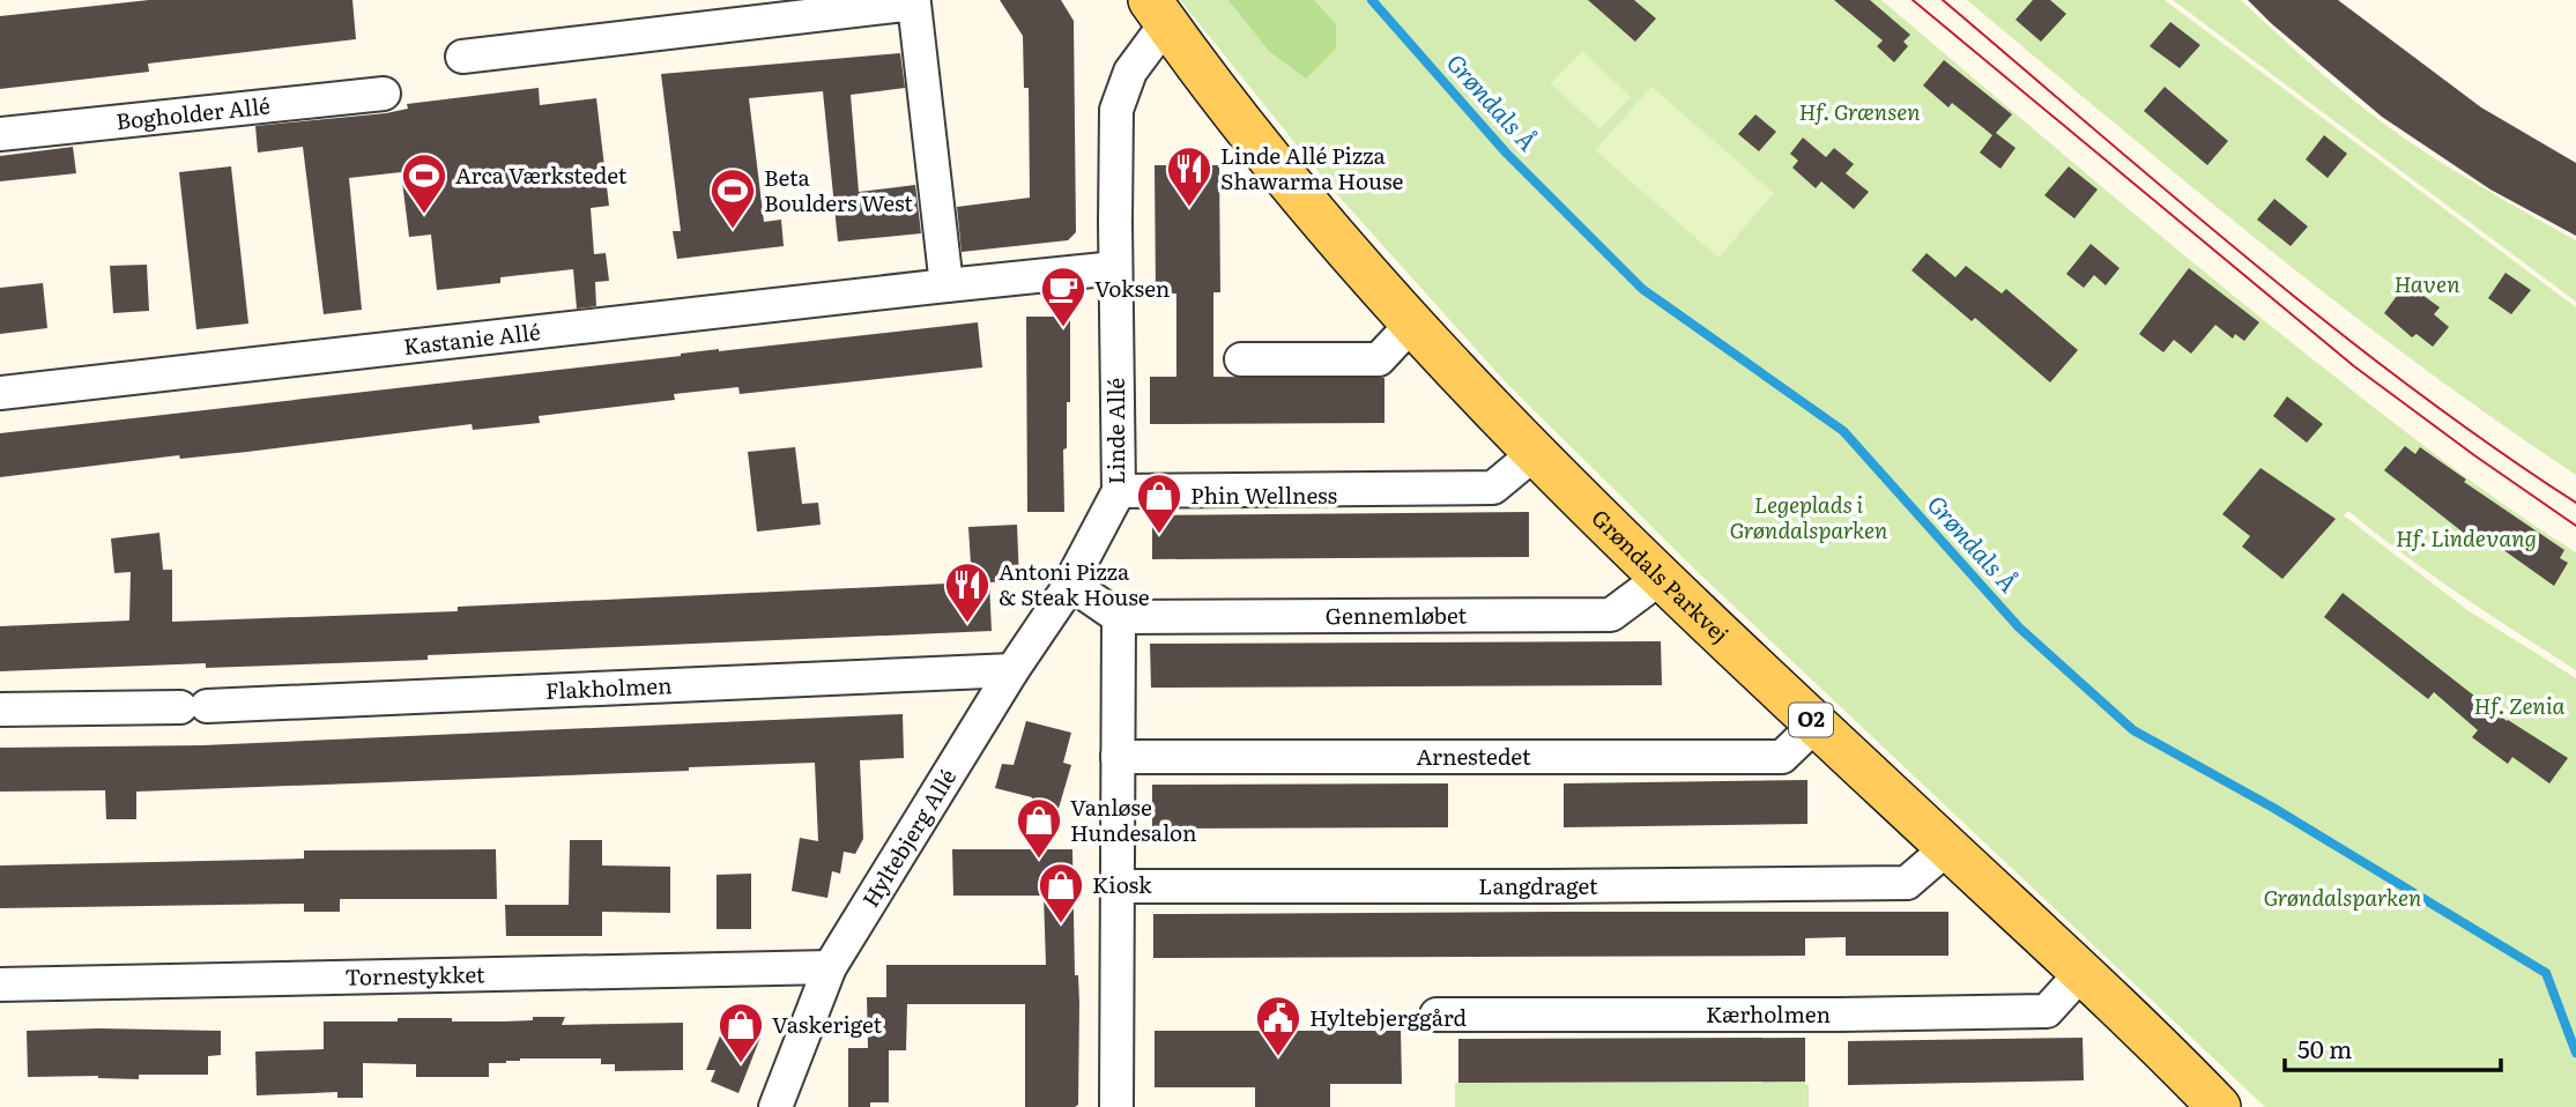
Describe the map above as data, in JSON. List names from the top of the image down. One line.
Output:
{"streets":{"main road":["Grøndals Parkvej","O2"],"street":["Bogholder Allé","Kastanie Allé","Linde Allé","Gennemløbet","Flakholmen","Arnestedet","Hyltebjerg Allé","Langdraget","Tornestykket","Kærholmen"]},"crossings":[["Kastanie Allé","Linde Allé"],["Linde Allé","Grøndals Parkvej"],["Linde Allé","Hyltebjerg Allé"],["Grøndals Parkvej","Gennemløbet"],["Grøndals Parkvej","Arnestedet"],["Grøndals Parkvej","Langdraget"],["Grøndals Parkvej","Kærholmen"],["Flakholmen","Hyltebjerg Allé"],["Hyltebjerg Allé","Tornestykket"]],"water":["Grøndals Å"],"parks":["Hf. Grænsen","Haven","Legeplads i Grøndalsparken","Hf. Lindevang","Hf. Zenia","Grøndalsparken"],"places":{"restaurant":["Linde Allé Pizza Shawarma House","Antoni Pizza & Steak House"],"sports":["Arca Værkstedet","Beta Boulders West"],"cafe":["Voksen"],"shop":["Phin Wellness","Vanløse Hundesalon","Kiosk","Vaskeriget"],"public building":["Hyltebjerggård"]},"scale_bar":"50 m"}
